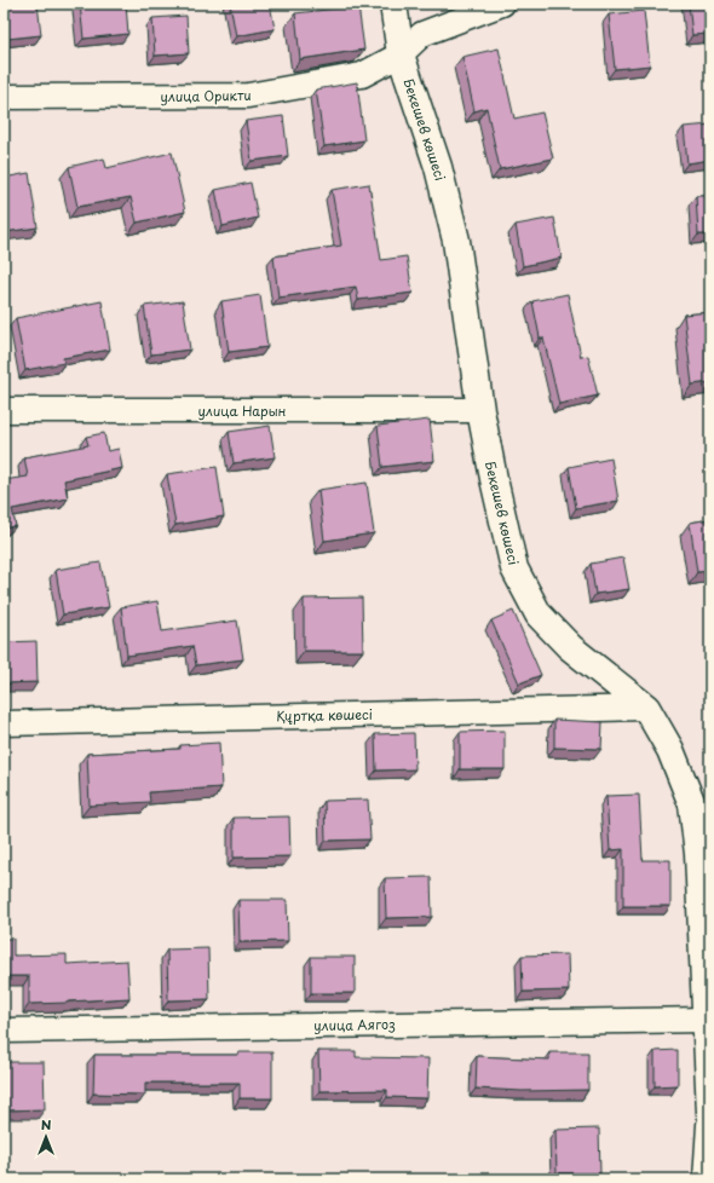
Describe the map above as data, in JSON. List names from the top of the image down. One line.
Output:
{"streets":{"main road":["Бекешев көшесі"],"street":["улица Орикти","улица Нарын","Құртқа көшесі","улица Аягоз"]},"crossings":[["улица Орикти","Бекешев көшесі"],["Бекешев көшесі","улица Нарын"],["Бекешев көшесі","Құртқа көшесі"],["Бекешев көшесі","улица Аягоз"]],"north":"top"}
